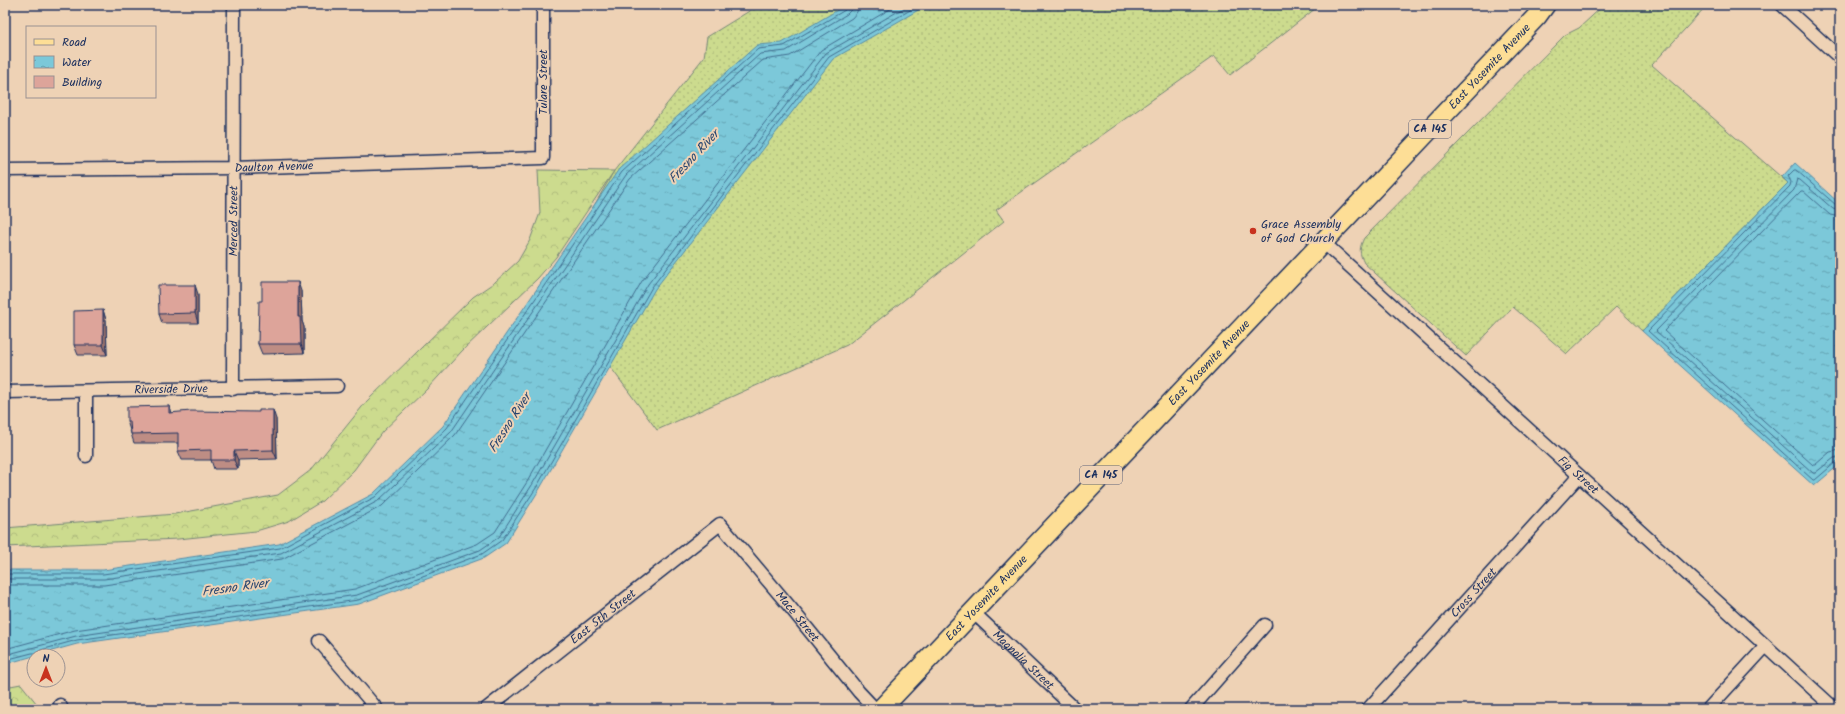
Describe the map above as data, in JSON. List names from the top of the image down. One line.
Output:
{"streets":{"main road":["East Yosemite Avenue","CA 145"],"street":["Tulare Street","Daulton Avenue","Merced Street","Riverside Drive","Fig Street","Cross Street","East 5th Street","Mace Street","Magnolia Street"]},"crossings":[["East Yosemite Avenue","Fig Street"],["East Yosemite Avenue","Magnolia Street"],["Tulare Street","Daulton Avenue"],["Daulton Avenue","Merced Street"],["Merced Street","Riverside Drive"],["Fig Street","Cross Street"],["East 5th Street","Mace Street"]],"water":["Fresno River"],"places":["Grace Assembly of God Church"],"legend":["Road","Water","Building"],"north":"top"}
